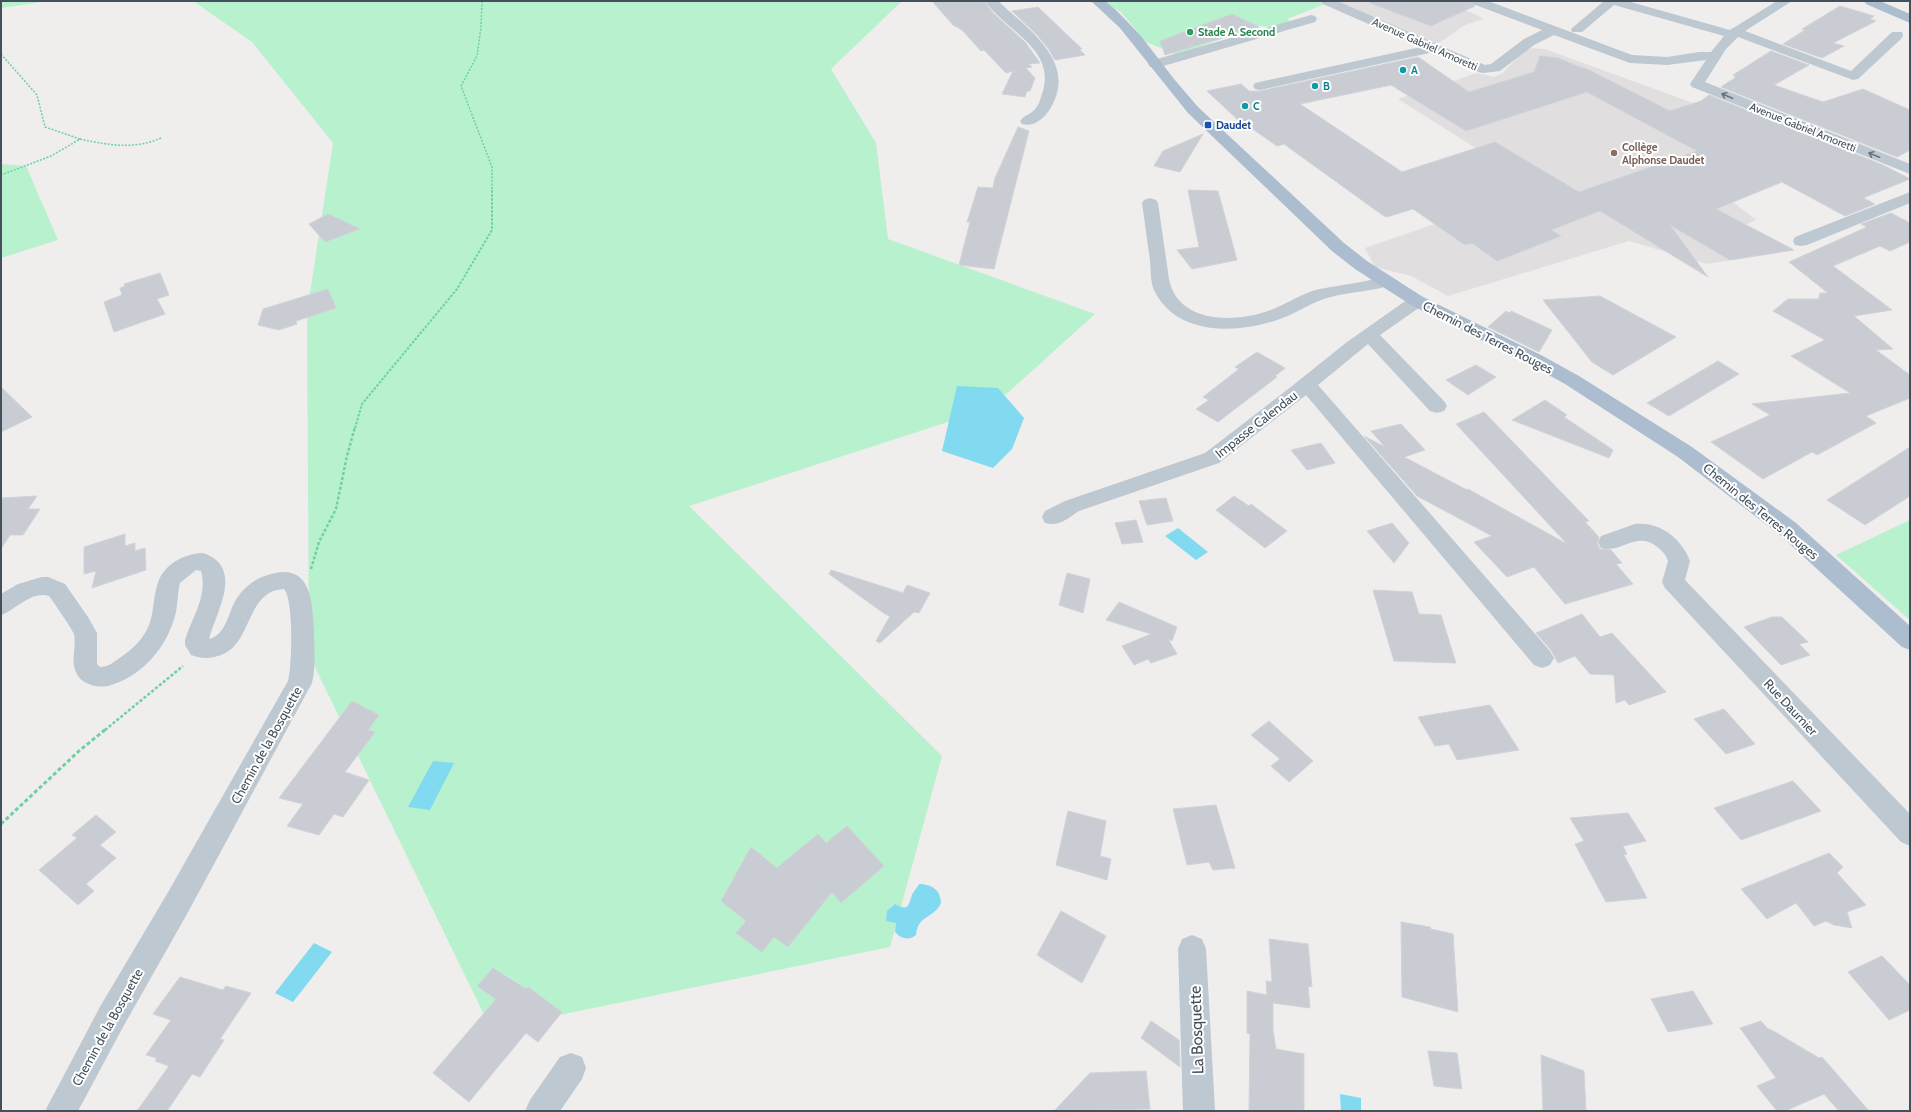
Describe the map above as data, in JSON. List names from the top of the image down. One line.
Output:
{"streets":{"main road":["Chemin des Terres Rouges"],"street":["Avenue Gabriel Amoretti","Impasse Calendau","Rue Daumier","Chemin de la Bosquette","La Bosquette"]},"crossings":[["Chemin des Terres Rouges","Impasse Calendau"]],"places":{"other":["Stade A. Second","A","B","C","Collège Alphonse Daudet"],"transit":["Daudet"]}}
